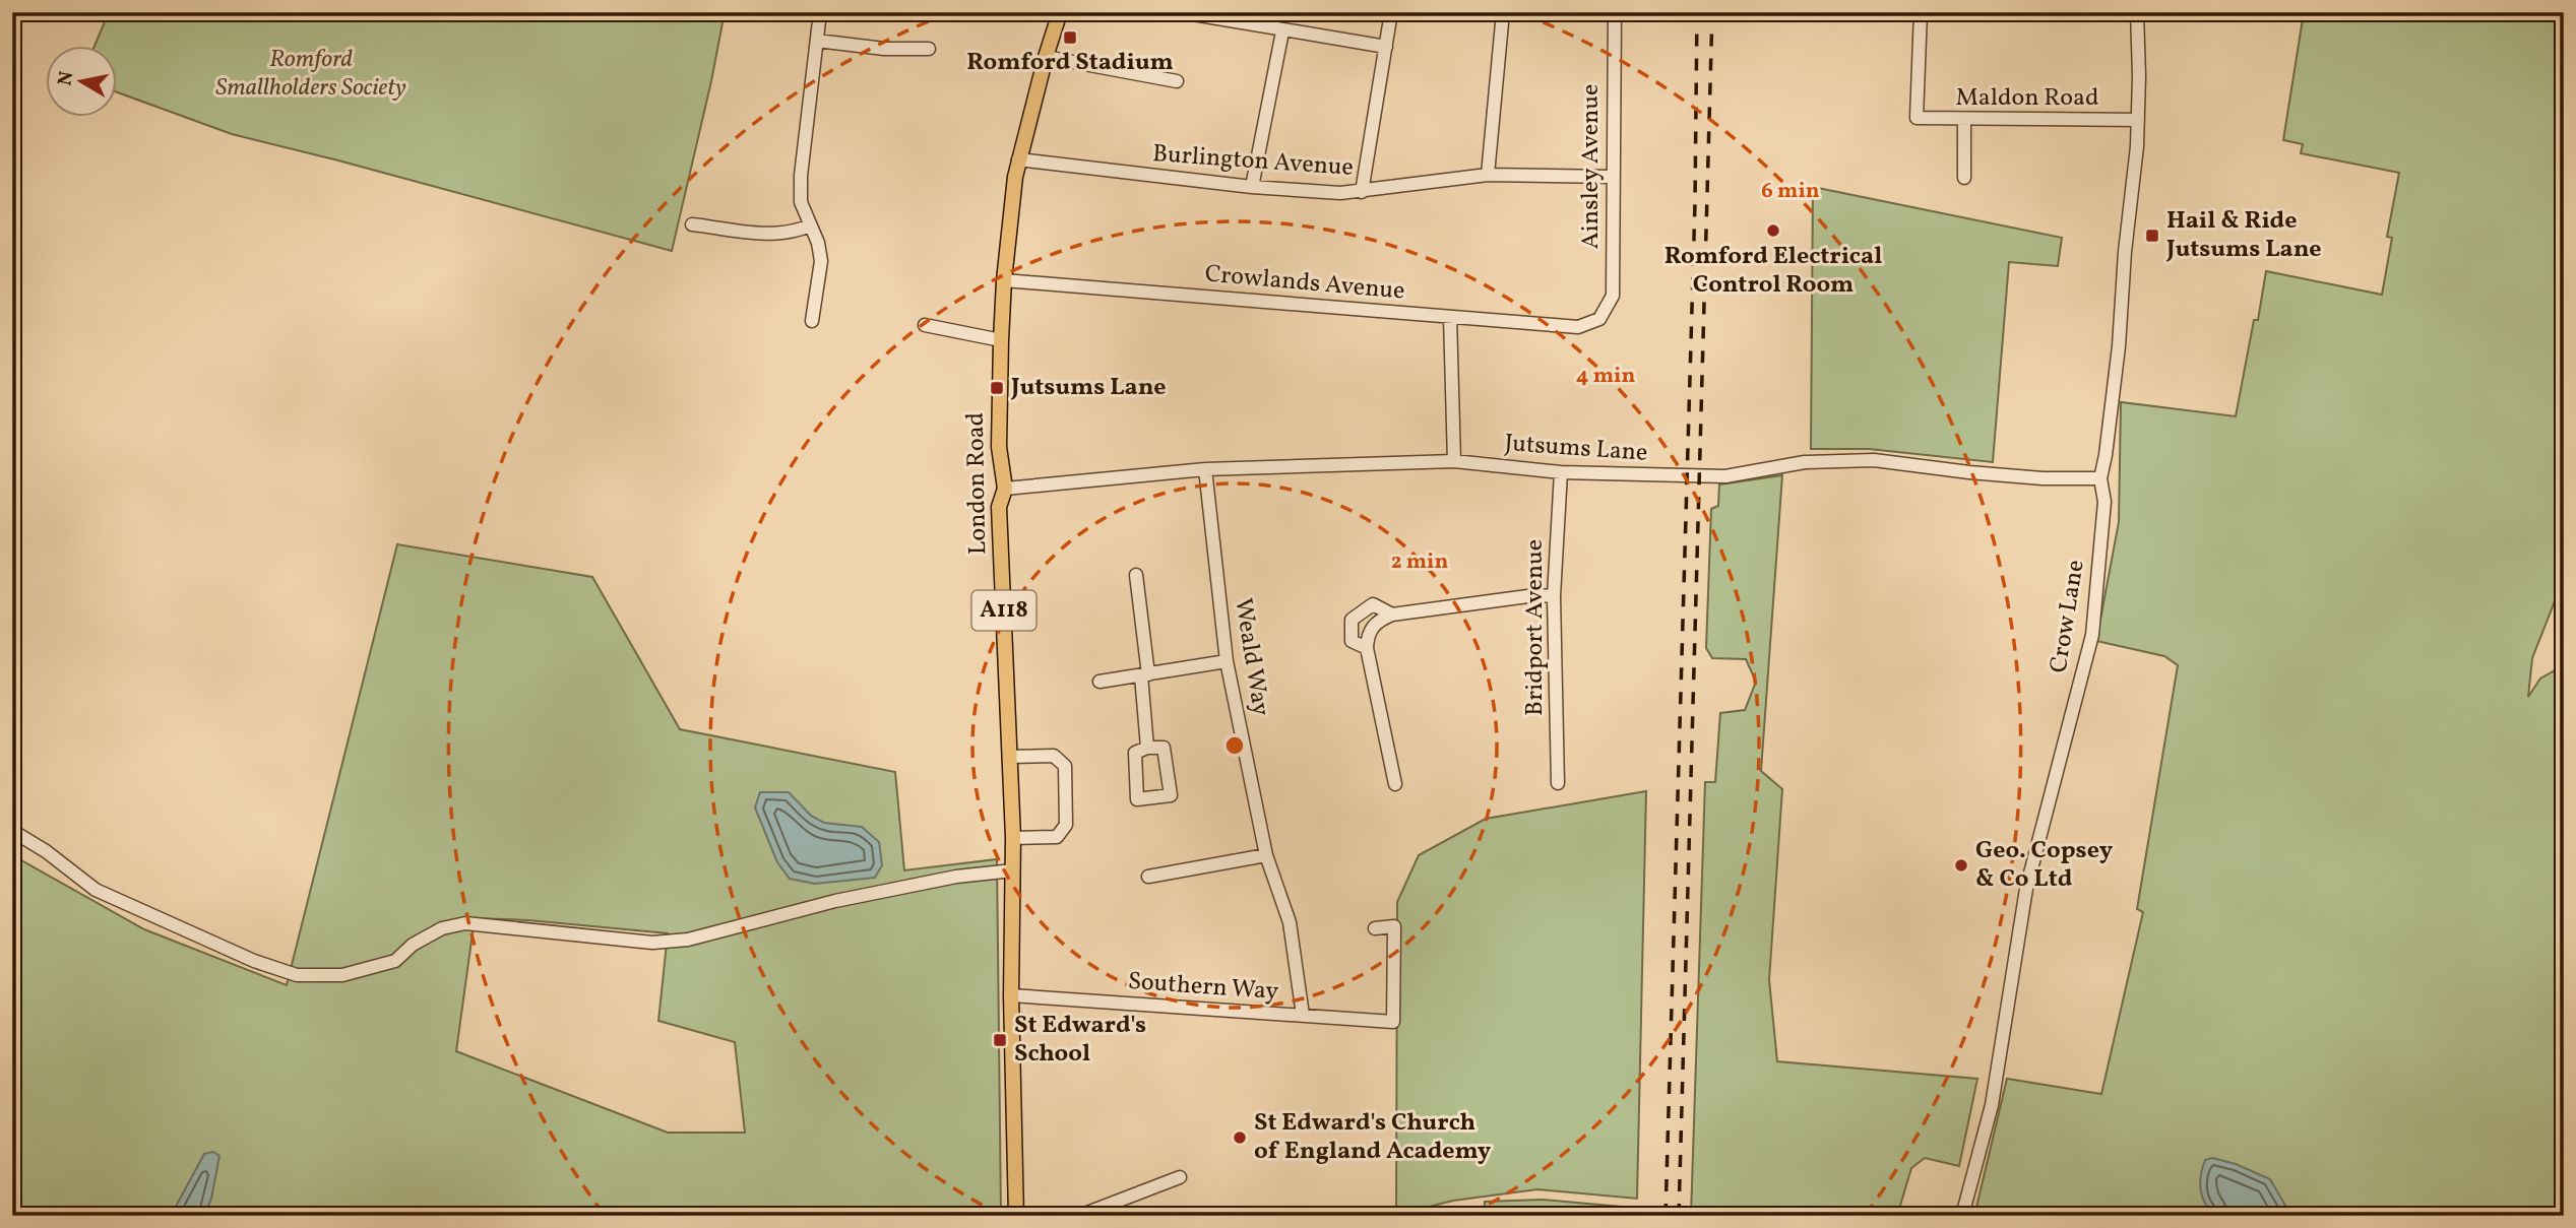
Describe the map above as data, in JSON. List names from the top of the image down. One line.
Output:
{"streets":{"main road":["London Road","A118"],"street":["Maldon Road","Burlington Avenue","Ainsley Avenue","Crowlands Avenue","Jutsums Lane","Crow Lane","Bridport Avenue","Weald Way","Southern Way"]},"crossings":[["Maldon Road","Crow Lane"],["Burlington Avenue","Ainsley Avenue"],["Burlington Avenue","London Road"],["Ainsley Avenue","Crowlands Avenue"],["Crowlands Avenue","London Road"],["Jutsums Lane","London Road"],["Jutsums Lane","Crow Lane"],["Jutsums Lane","Bridport Avenue"],["Jutsums Lane","Weald Way"],["London Road","Southern Way"],["Weald Way","Southern Way"]],"parks":["Romford Smallholders Society"],"places":{"transit":["Romford Stadium","Hail & Ride Jutsums Lane","Jutsums Lane","St Edward's School"],"other":["Romford Electrical Control Room","Geo. Copsey & Co Ltd","St Edward's Church of England Academy"]},"north":"left","rings":["6 min","4 min","2 min"]}
